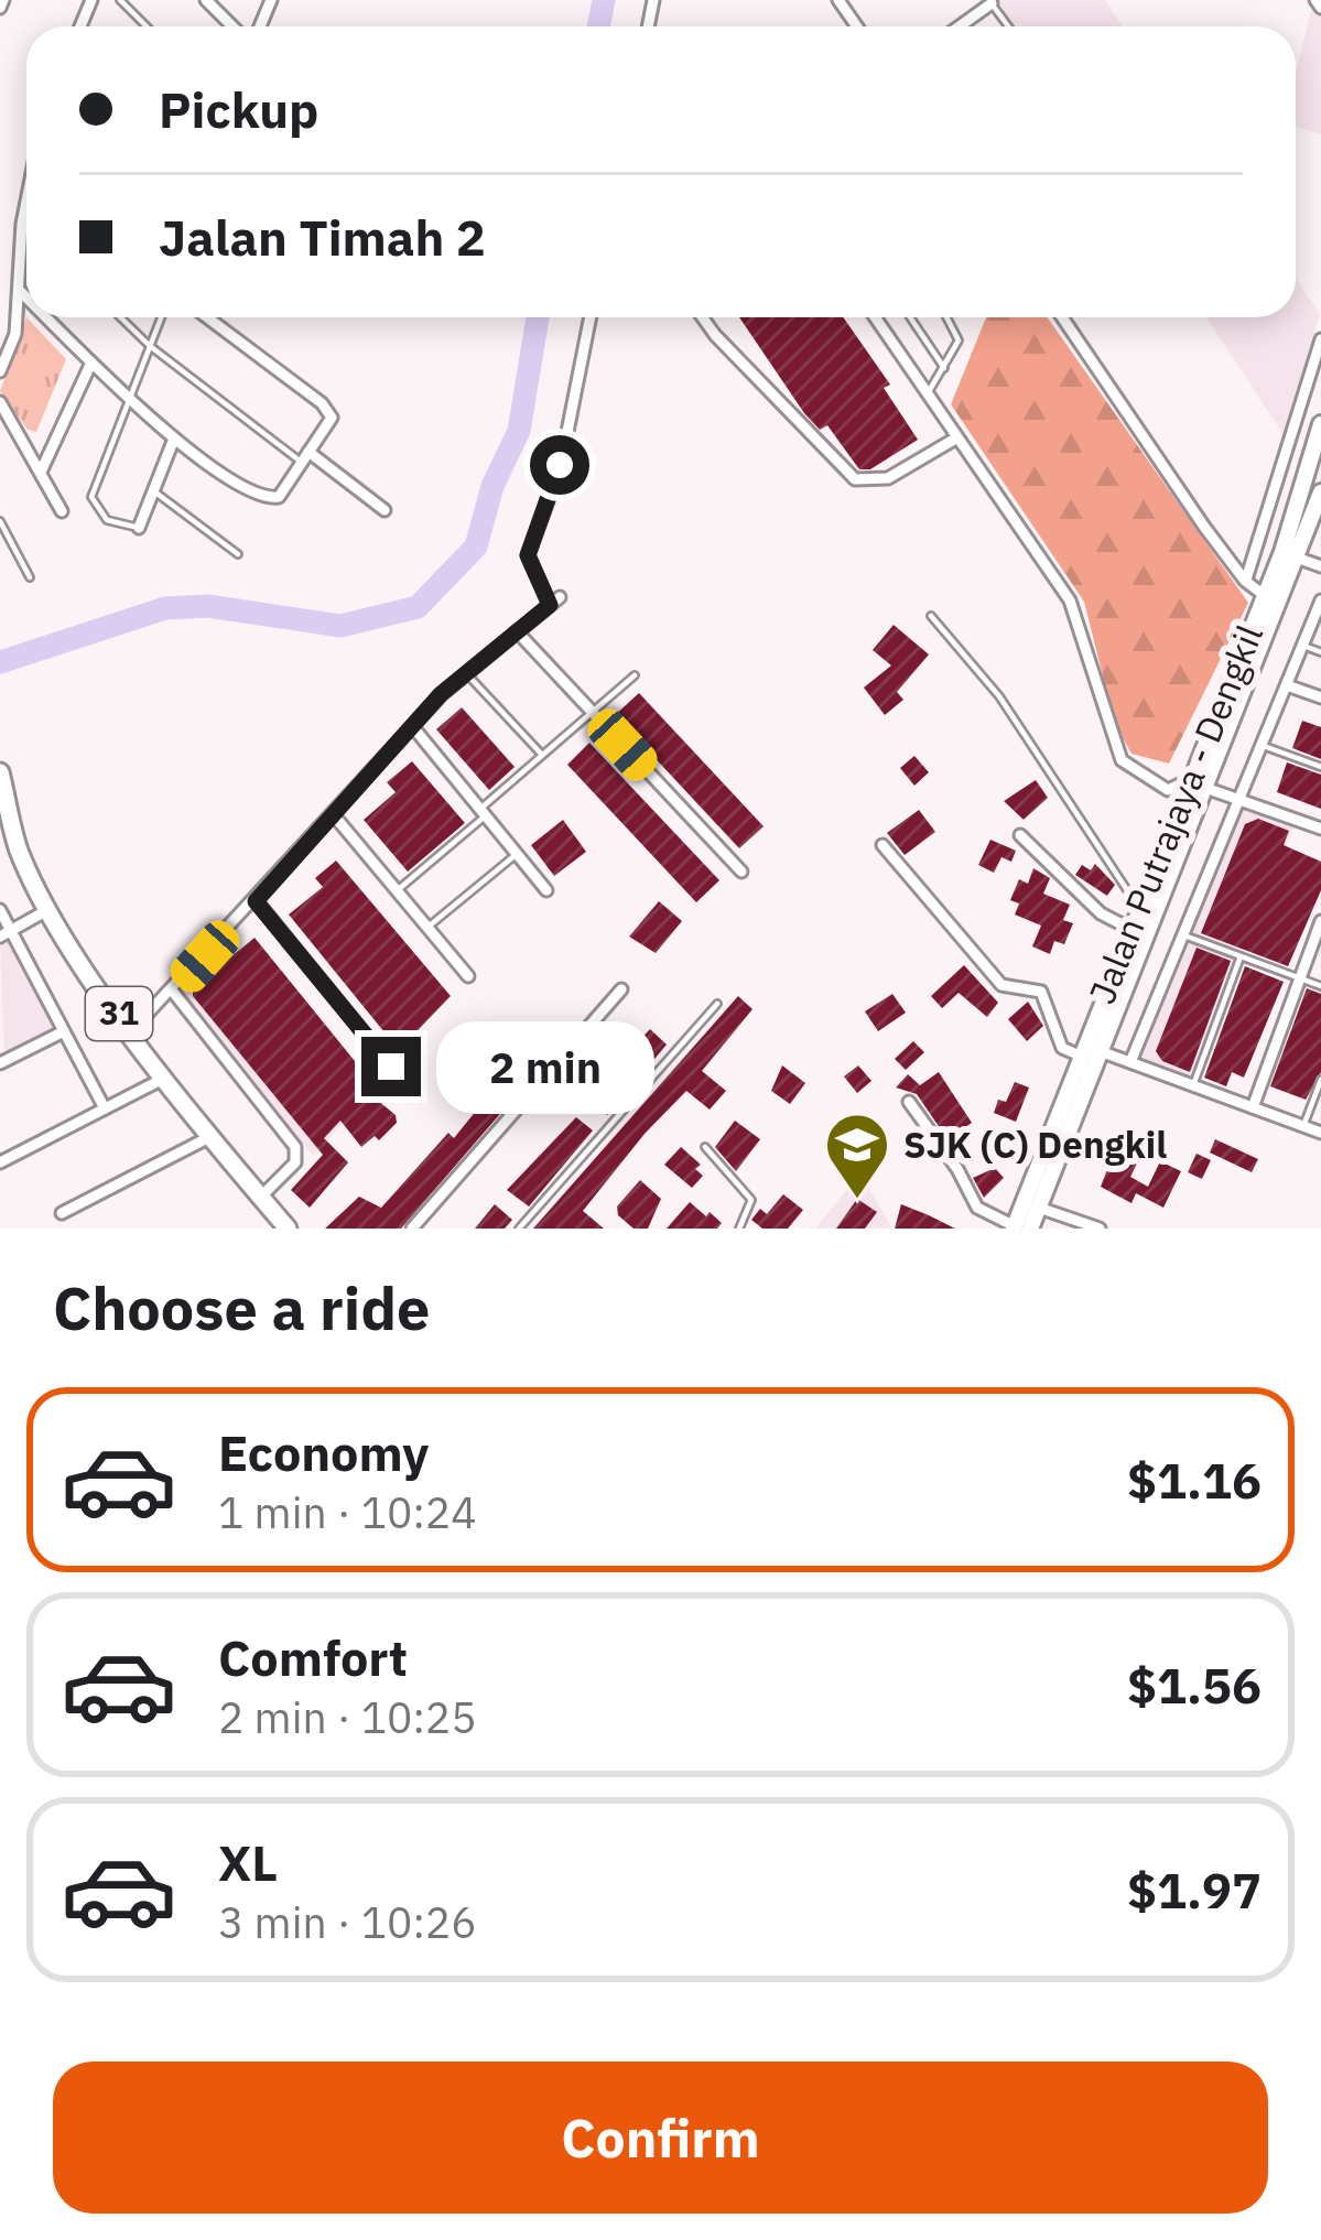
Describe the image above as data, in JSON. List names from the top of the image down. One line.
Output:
{"streets":{"main road":["Jalan Putrajaya - Dengkil","31"]},"places":{"school or university":["SJK (C) Dengkil"]},"page":{"banner":["Pickup","Jalan Timah 2"],"bubble":"2 min","heading":"Choose a ride","list":[{"name":"Economy","note":"1 min · 10:24","value":"$1.16"},{"name":"Comfort","note":"2 min · 10:25","value":"$1.56"},{"name":"XL","note":"3 min · 10:26","value":"$1.97"}],"buttons":"Confirm"}}
